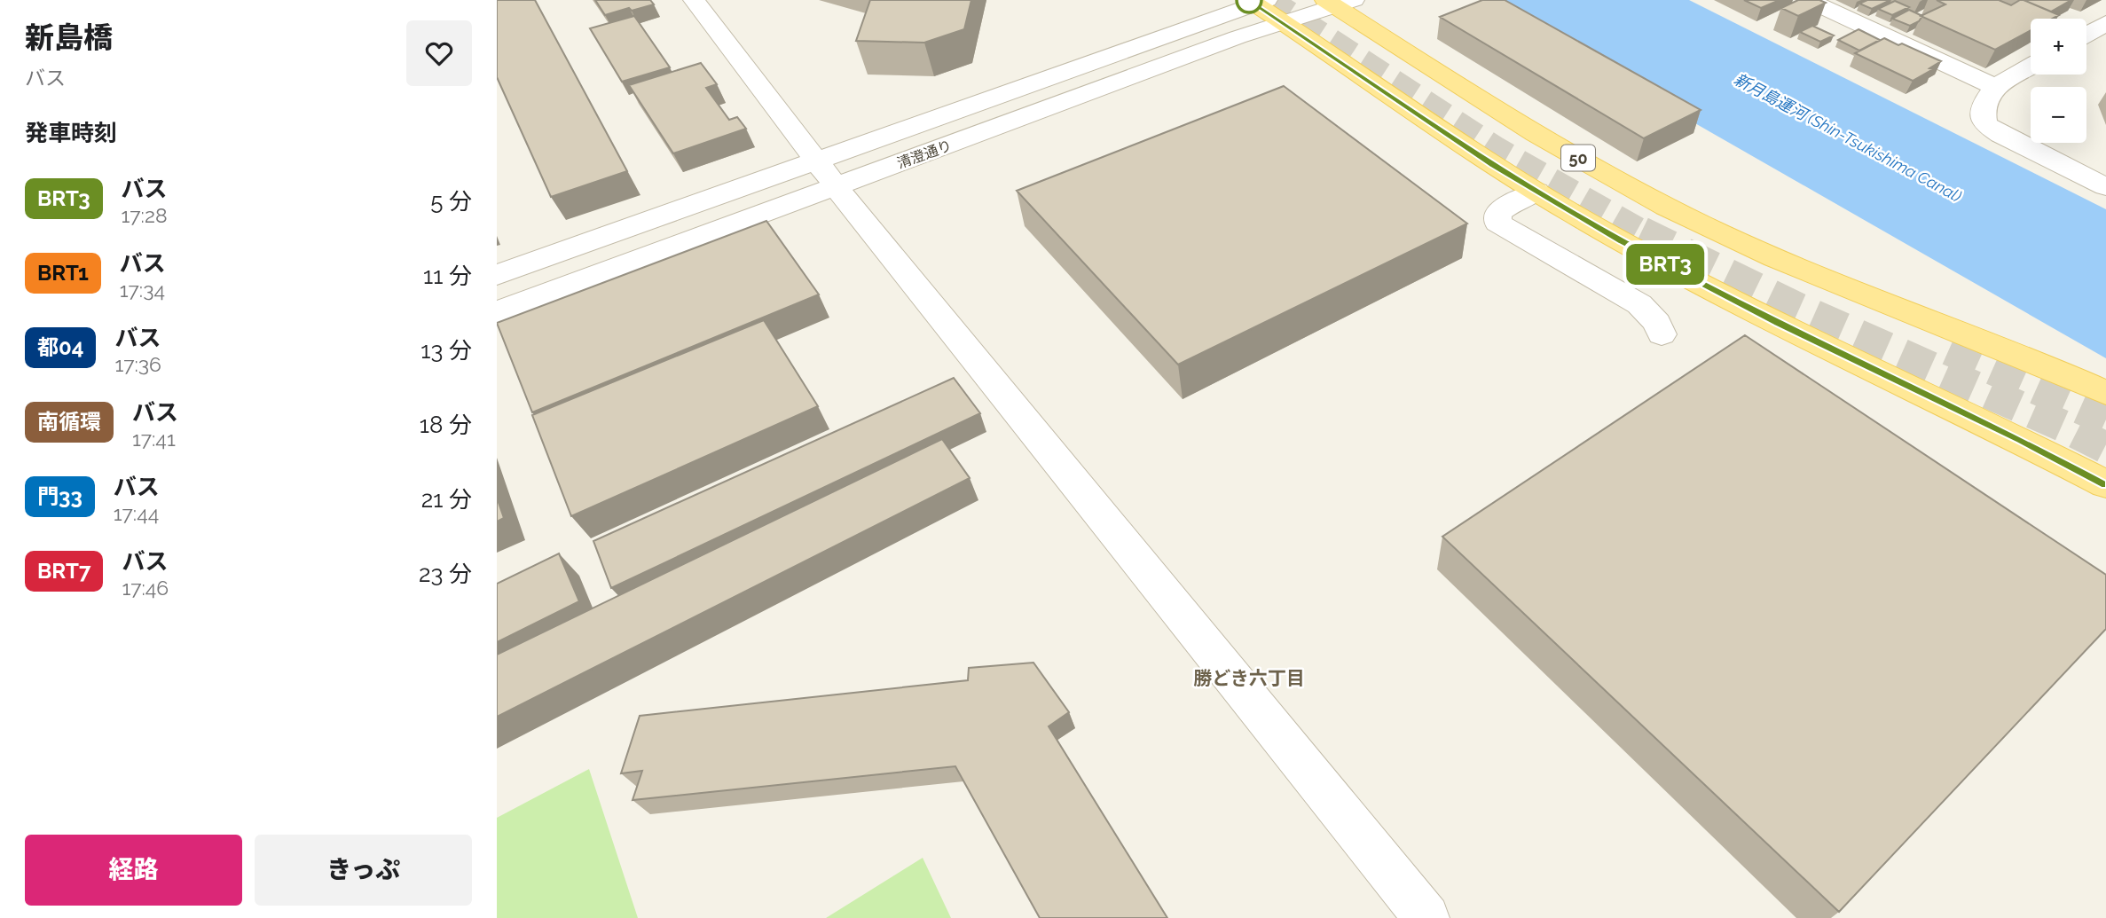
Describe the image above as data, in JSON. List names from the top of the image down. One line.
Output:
{"streets":{"main road":["50"],"street":["清澄通り"]},"crossings":[["清澄通り","50"]],"districts":["勝どき六丁目"],"water":["新月島運河 (Shin-Tsukishima Canal)"],"lines":["bus line BRT3"],"page":{"heading":[["新島橋","バス"],"発車時刻"],"on_map":"BRT3","map_buttons":["+","−"],"list":[{"mark":"BRT3","name":"バス","note":"17:28","value":"5 分"},{"mark":"BRT1","name":"バス","note":"17:34","value":"11 分"},{"mark":"都04","name":"バス","note":"17:36","value":"13 分"},{"mark":"南循環","name":"バス","note":"17:41","value":"18 分"},{"mark":"門33","name":"バス","note":"17:44","value":"21 分"},{"mark":"BRT7","name":"バス","note":"17:46","value":"23 分"}],"buttons":["経路","きっぷ"]}}
